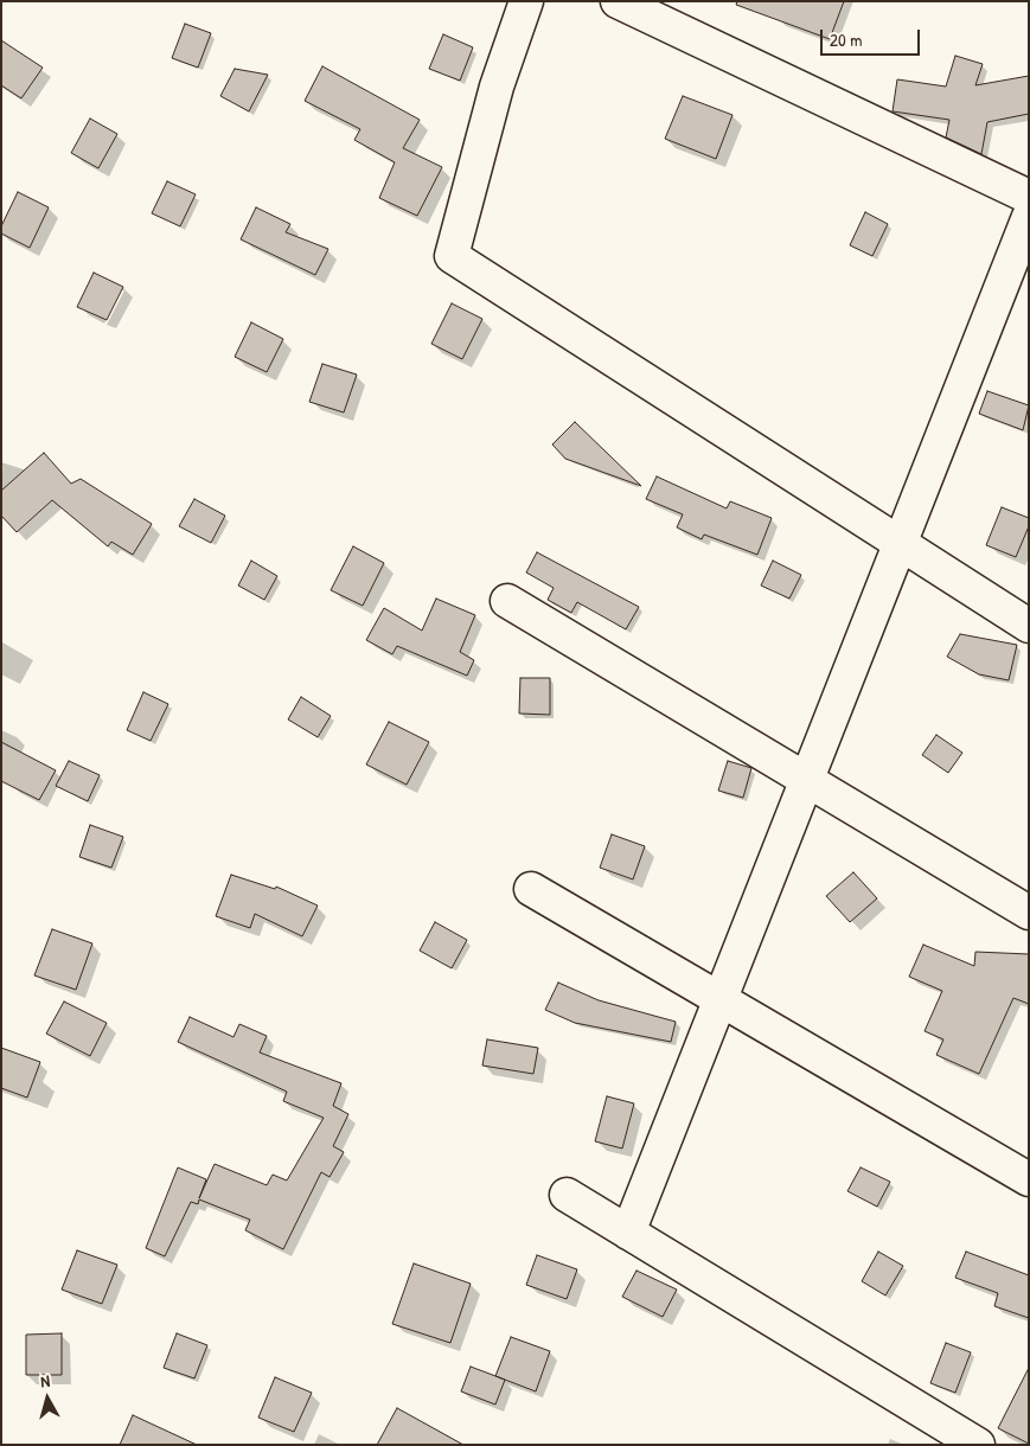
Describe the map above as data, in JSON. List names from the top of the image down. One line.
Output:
{"scale_bar":"20 m","north":"top"}
